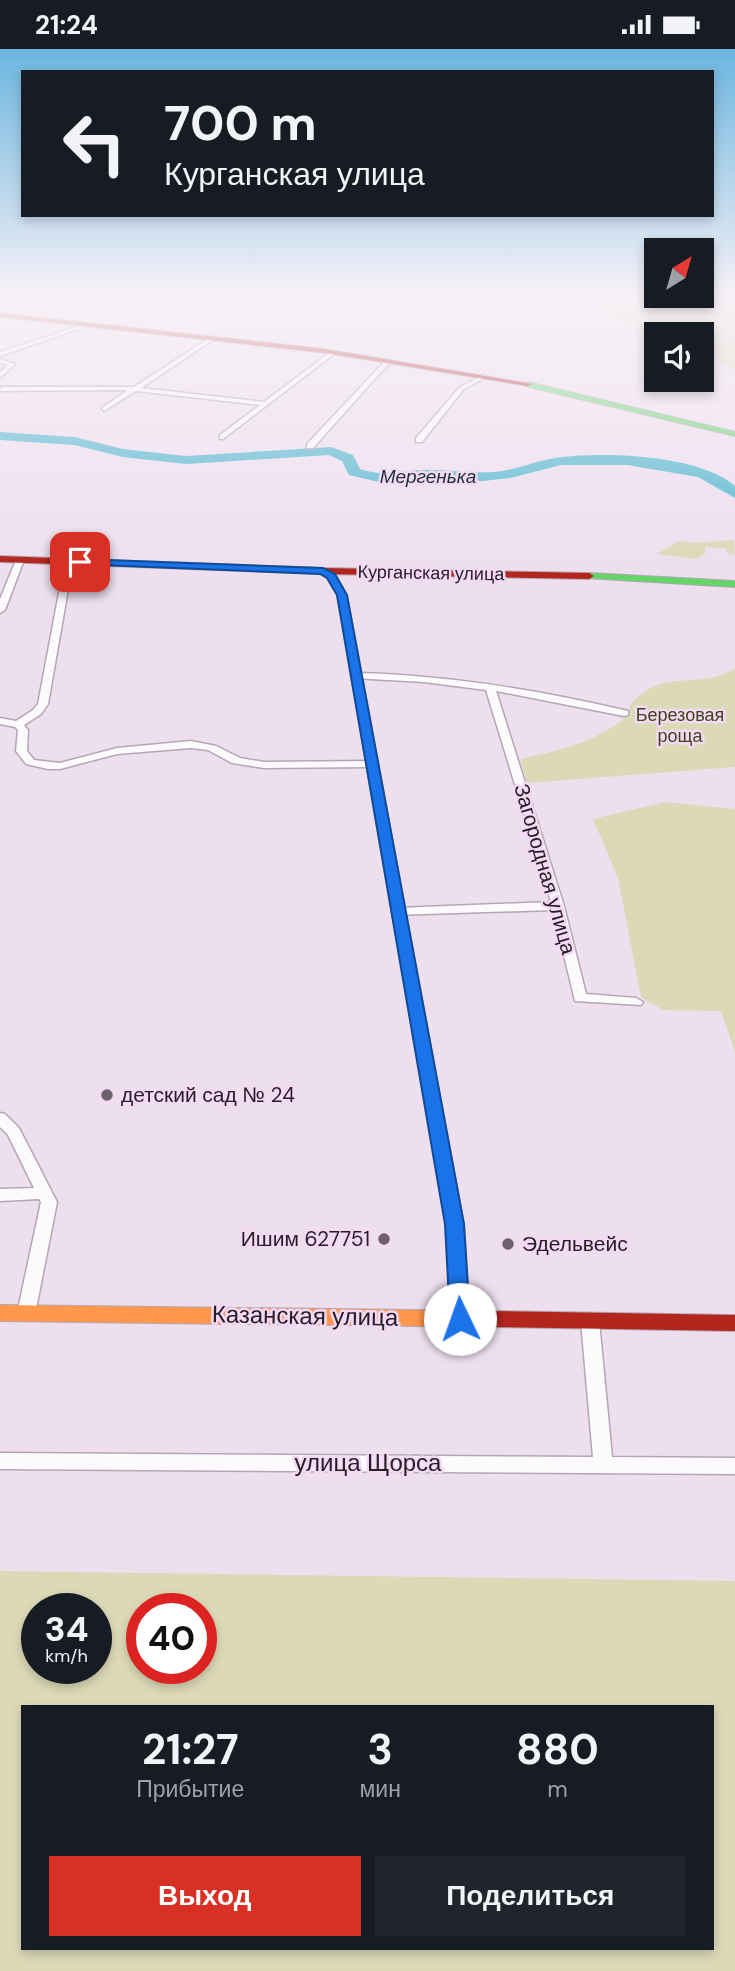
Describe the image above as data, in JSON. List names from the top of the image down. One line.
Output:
{"streets":{"main road":["Курганская улица","Казанская улица"],"street":["Загородная улица","улица Щорса"]},"water":["Мергенька"],"parks":["Березовая роща"],"places":["детский сад № 24","Ишим 627751","Эдельвейс"],"north":"top right","page":{"status":"21:24","turn":["700 m","Курганская улица"],"speed":"34 km/h","limit":"40","eta":["21:27","Прибытие","3","мин","880","m"],"buttons":["Выход","Поделиться"]}}
